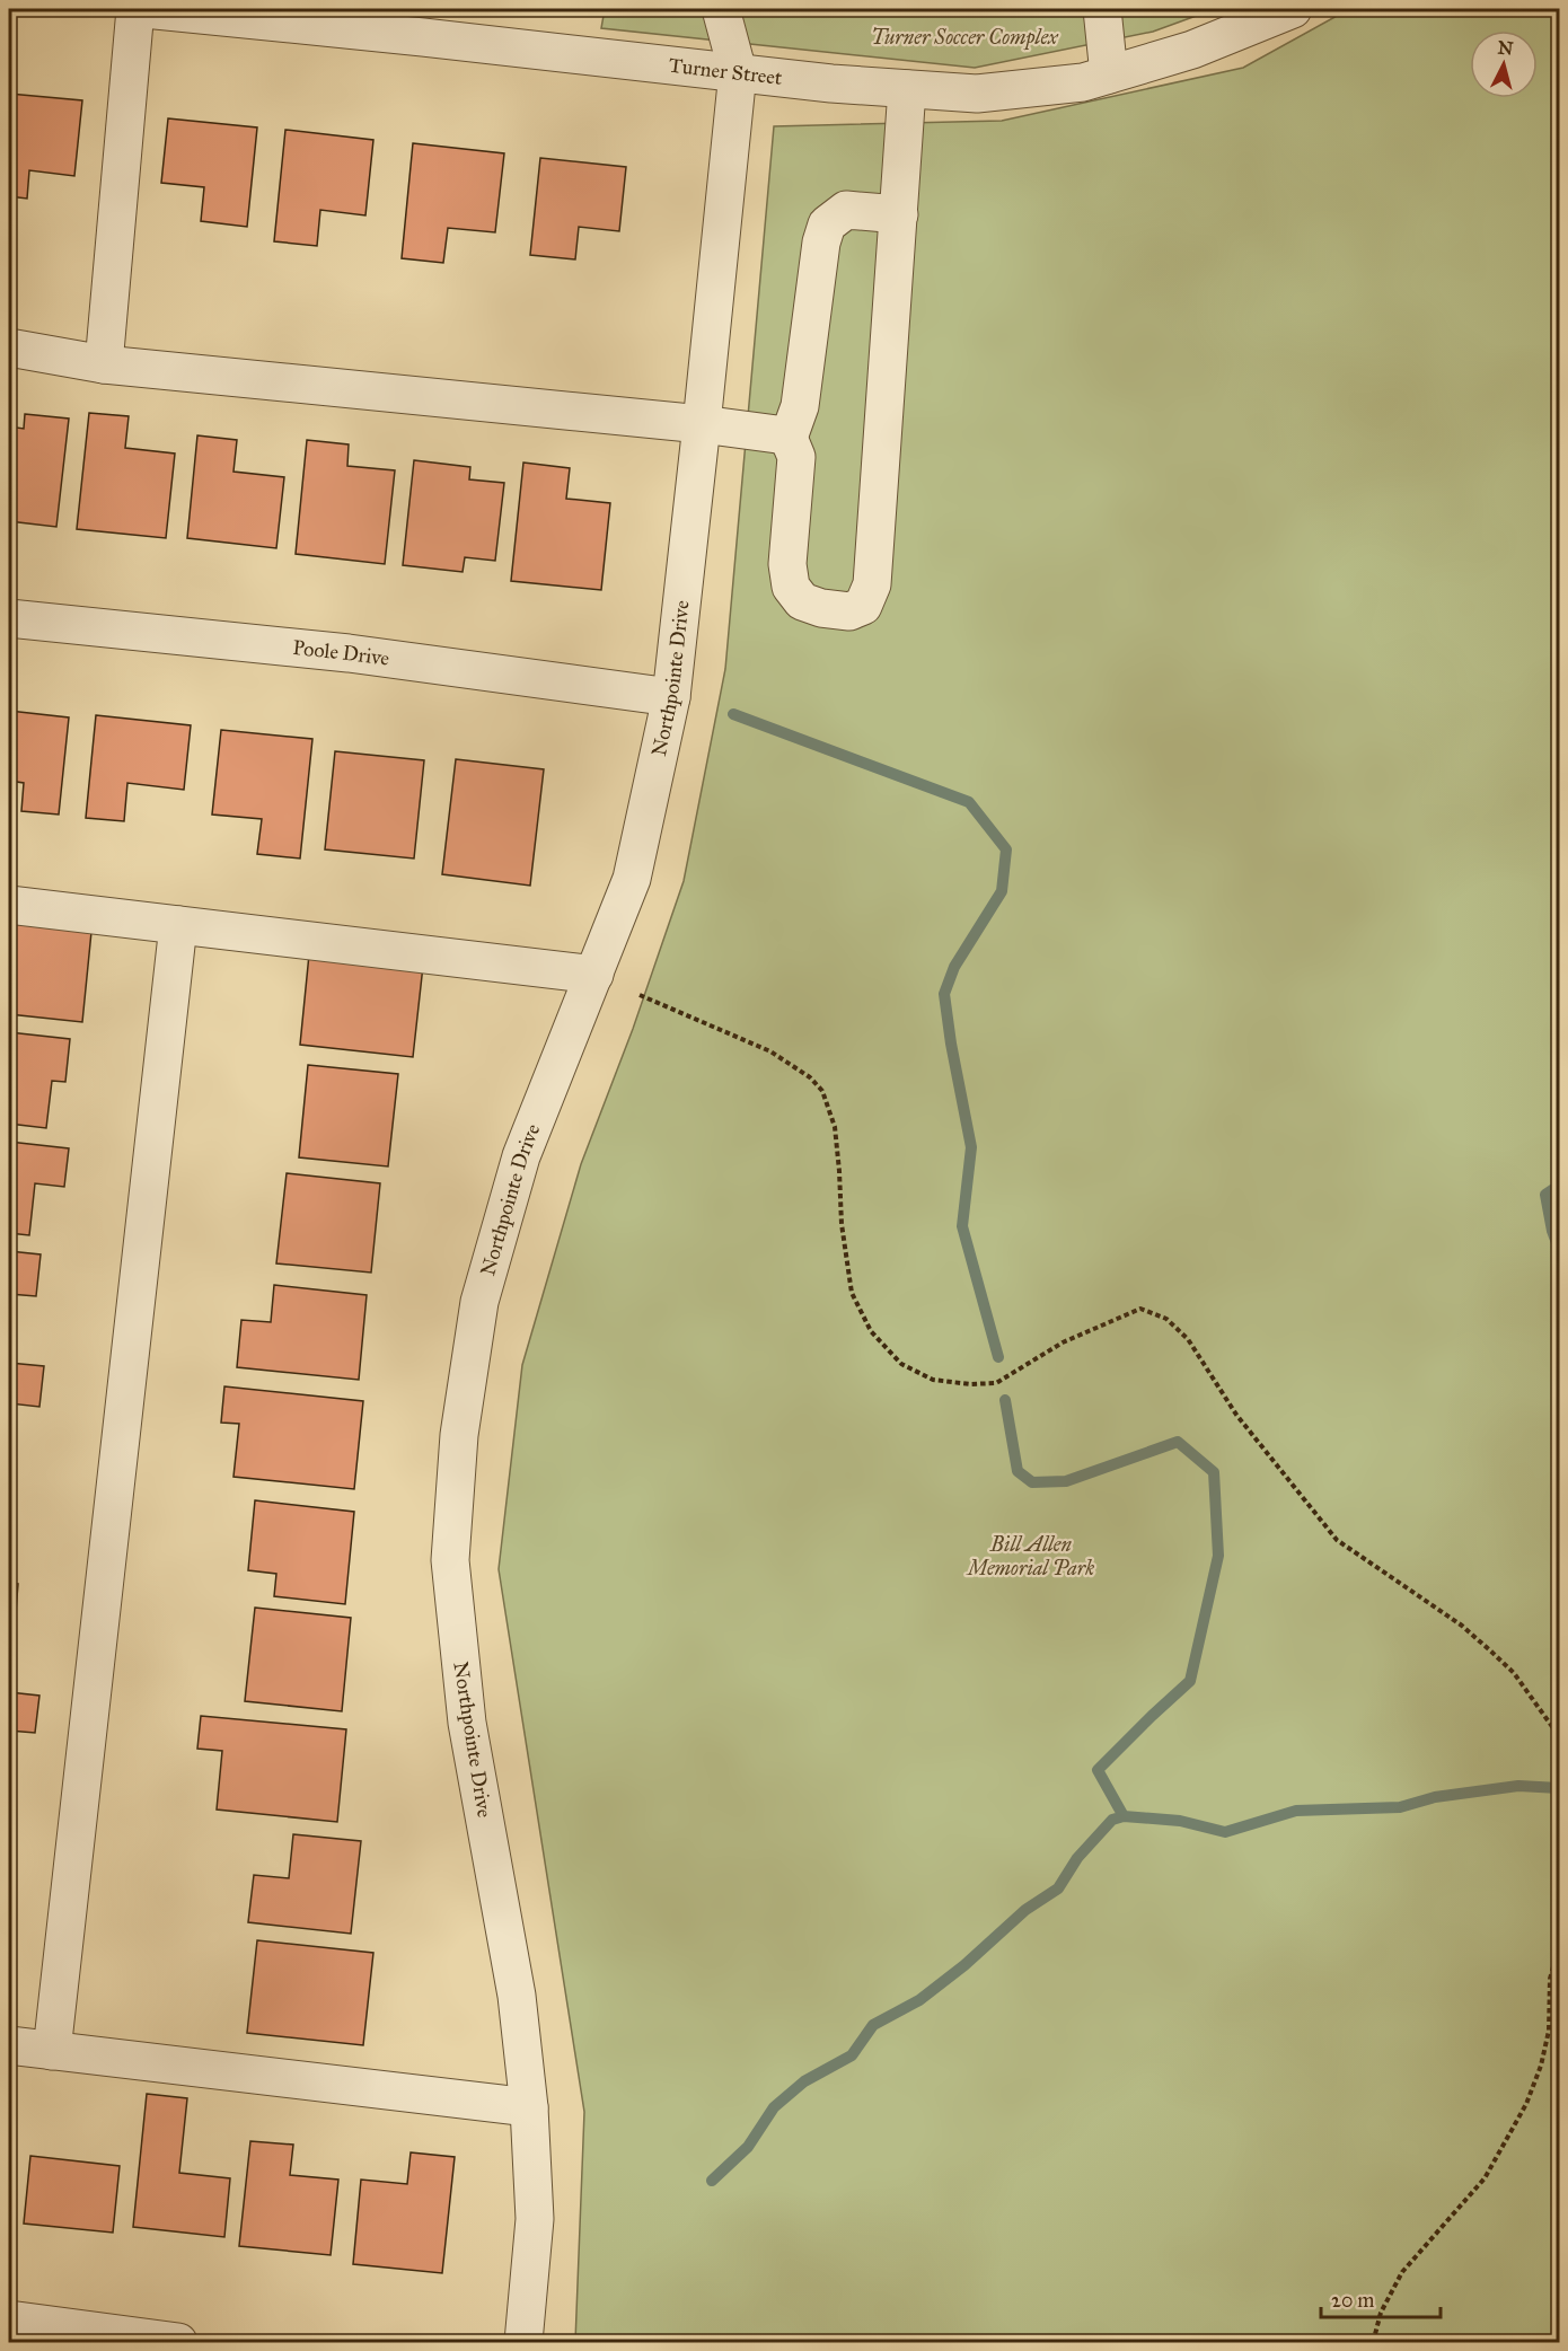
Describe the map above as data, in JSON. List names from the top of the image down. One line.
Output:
{"streets":{"street":["Turner Street","Poole Drive","Northpointe Drive"]},"crossings":[["Turner Street","Northpointe Drive"],["Poole Drive","Northpointe Drive"]],"parks":["Turner Soccer Complex","Bill Allen Memorial Park"],"scale_bar":"20 m","north":"top"}
